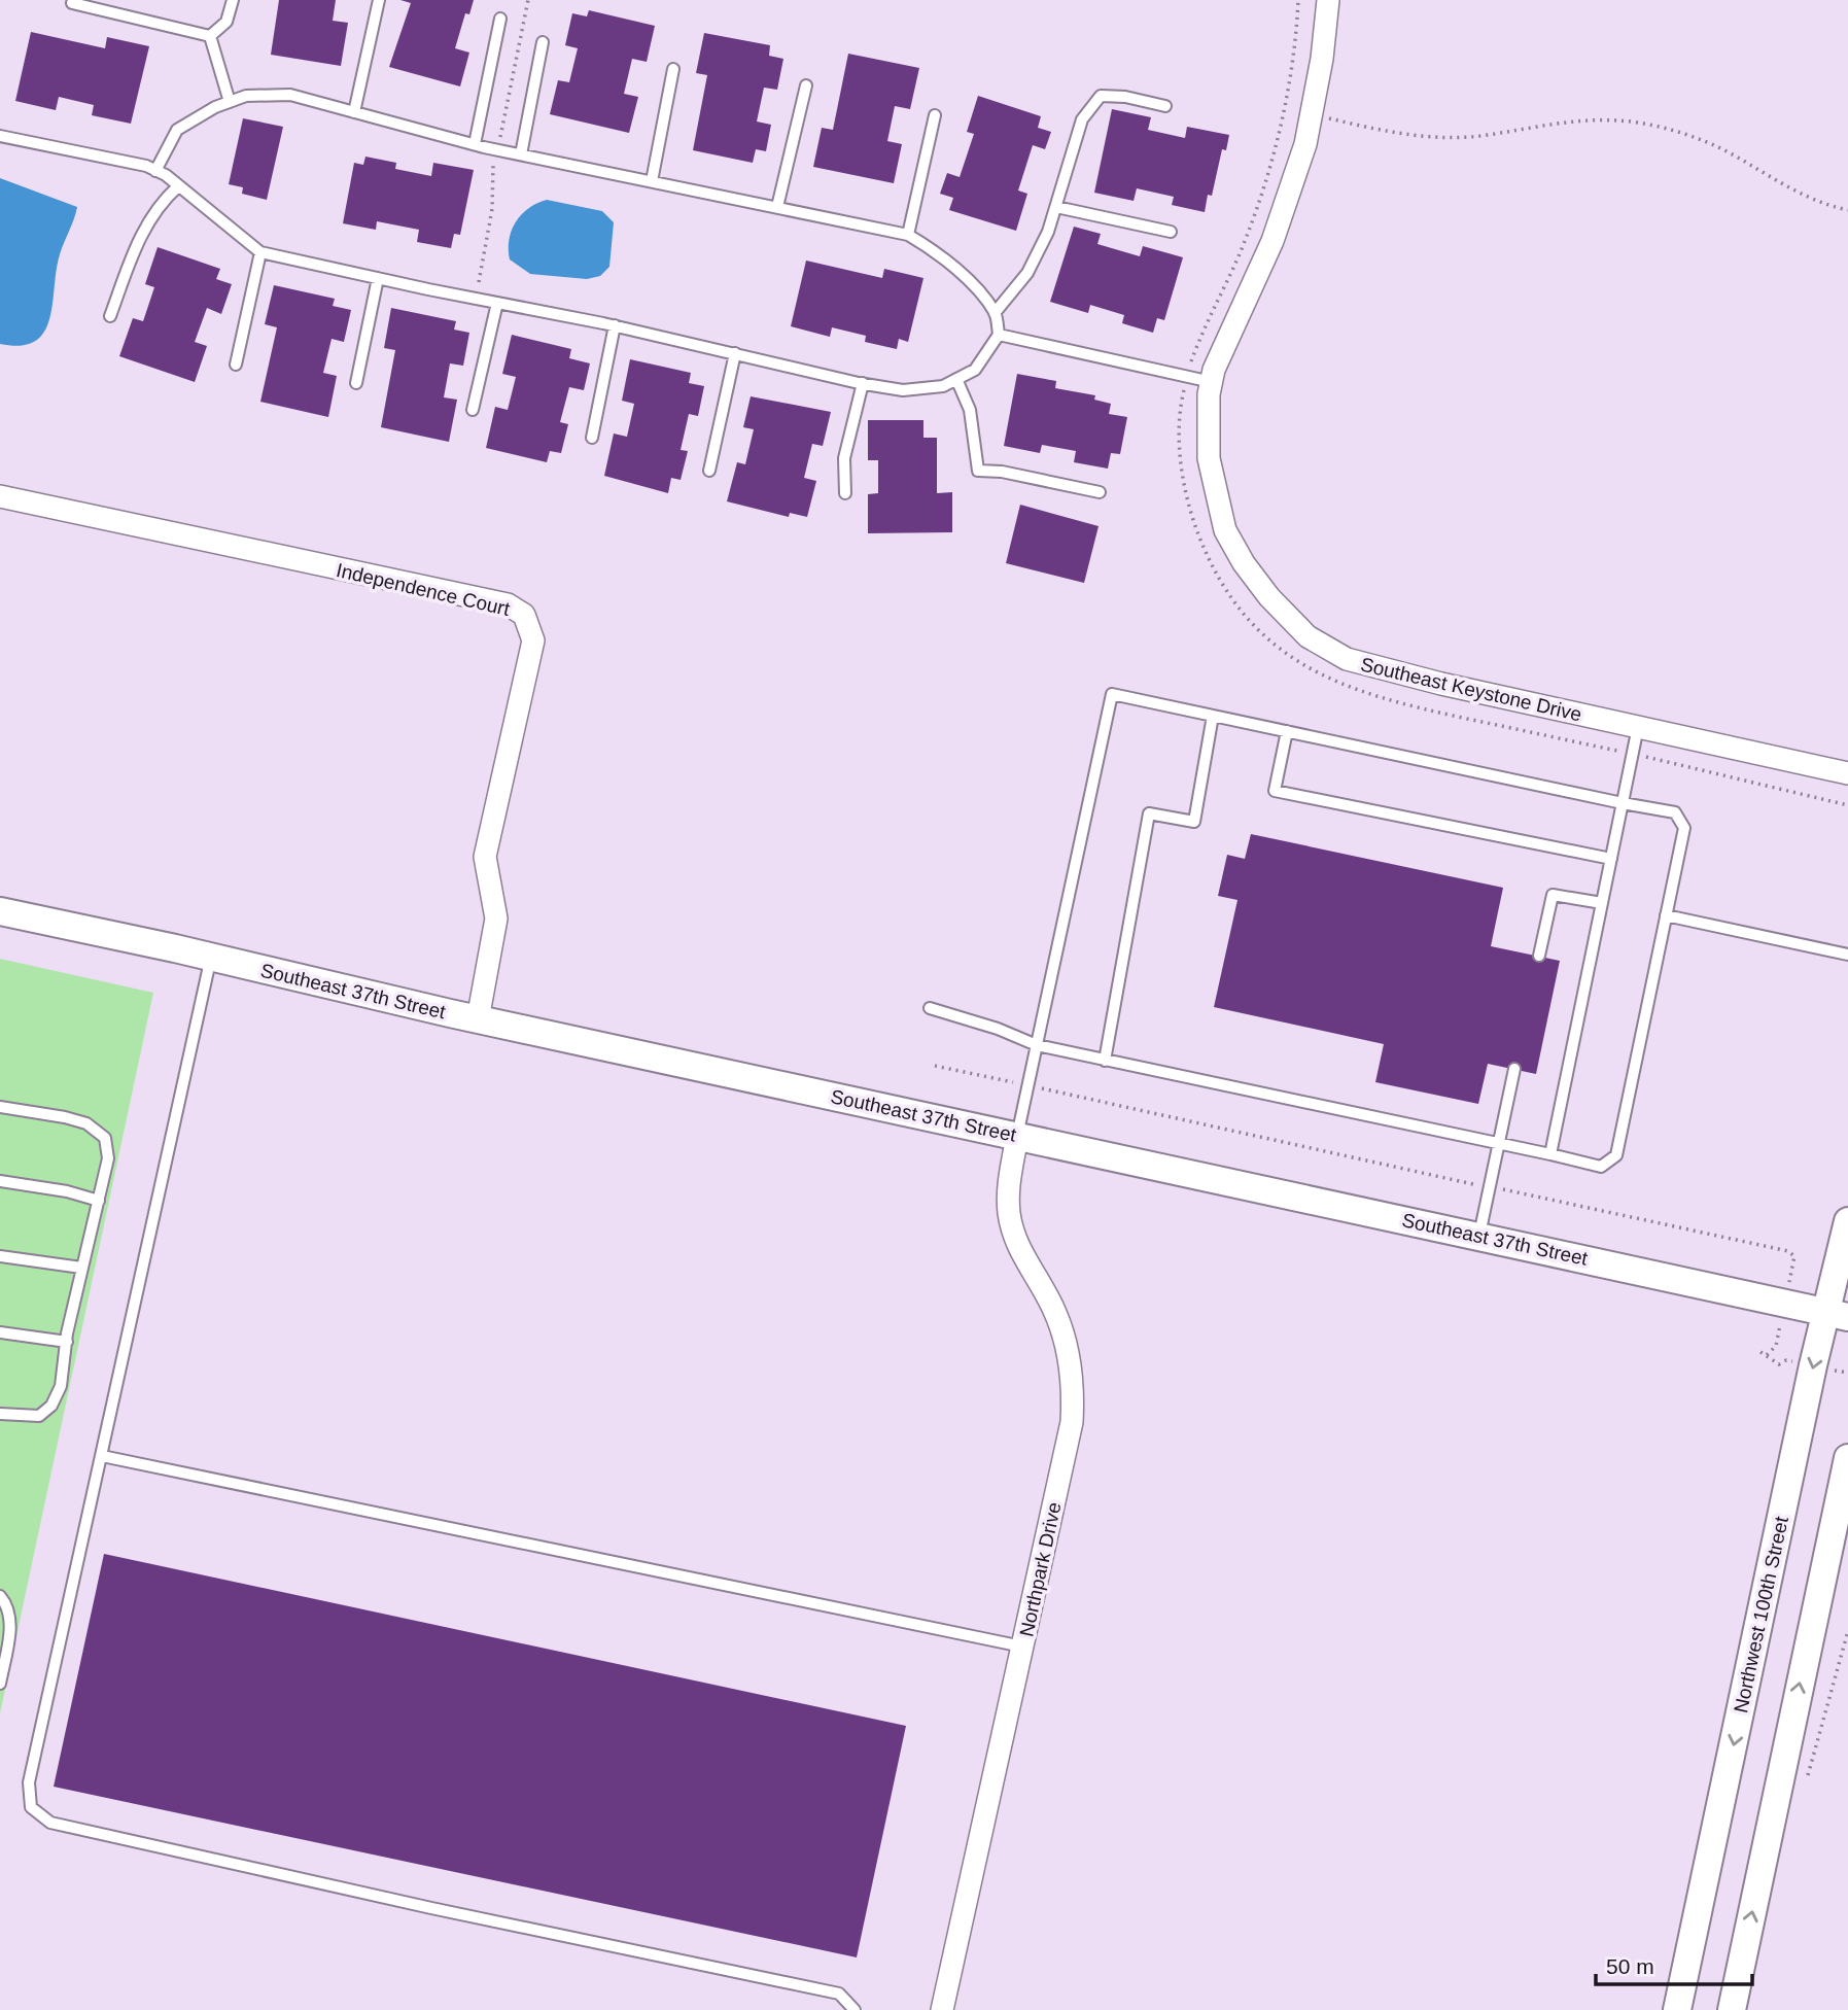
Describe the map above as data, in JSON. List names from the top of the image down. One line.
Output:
{"streets":{"street":["Independence Court","Southeast Keystone Drive","Southeast 37th Street","Northpark Drive","Northwest 100th Street"]},"crossings":[["Independence Court","Southeast 37th Street"],["Southeast 37th Street","Northpark Drive"],["Southeast 37th Street","Northwest 100th Street"]],"scale_bar":"50 m"}
